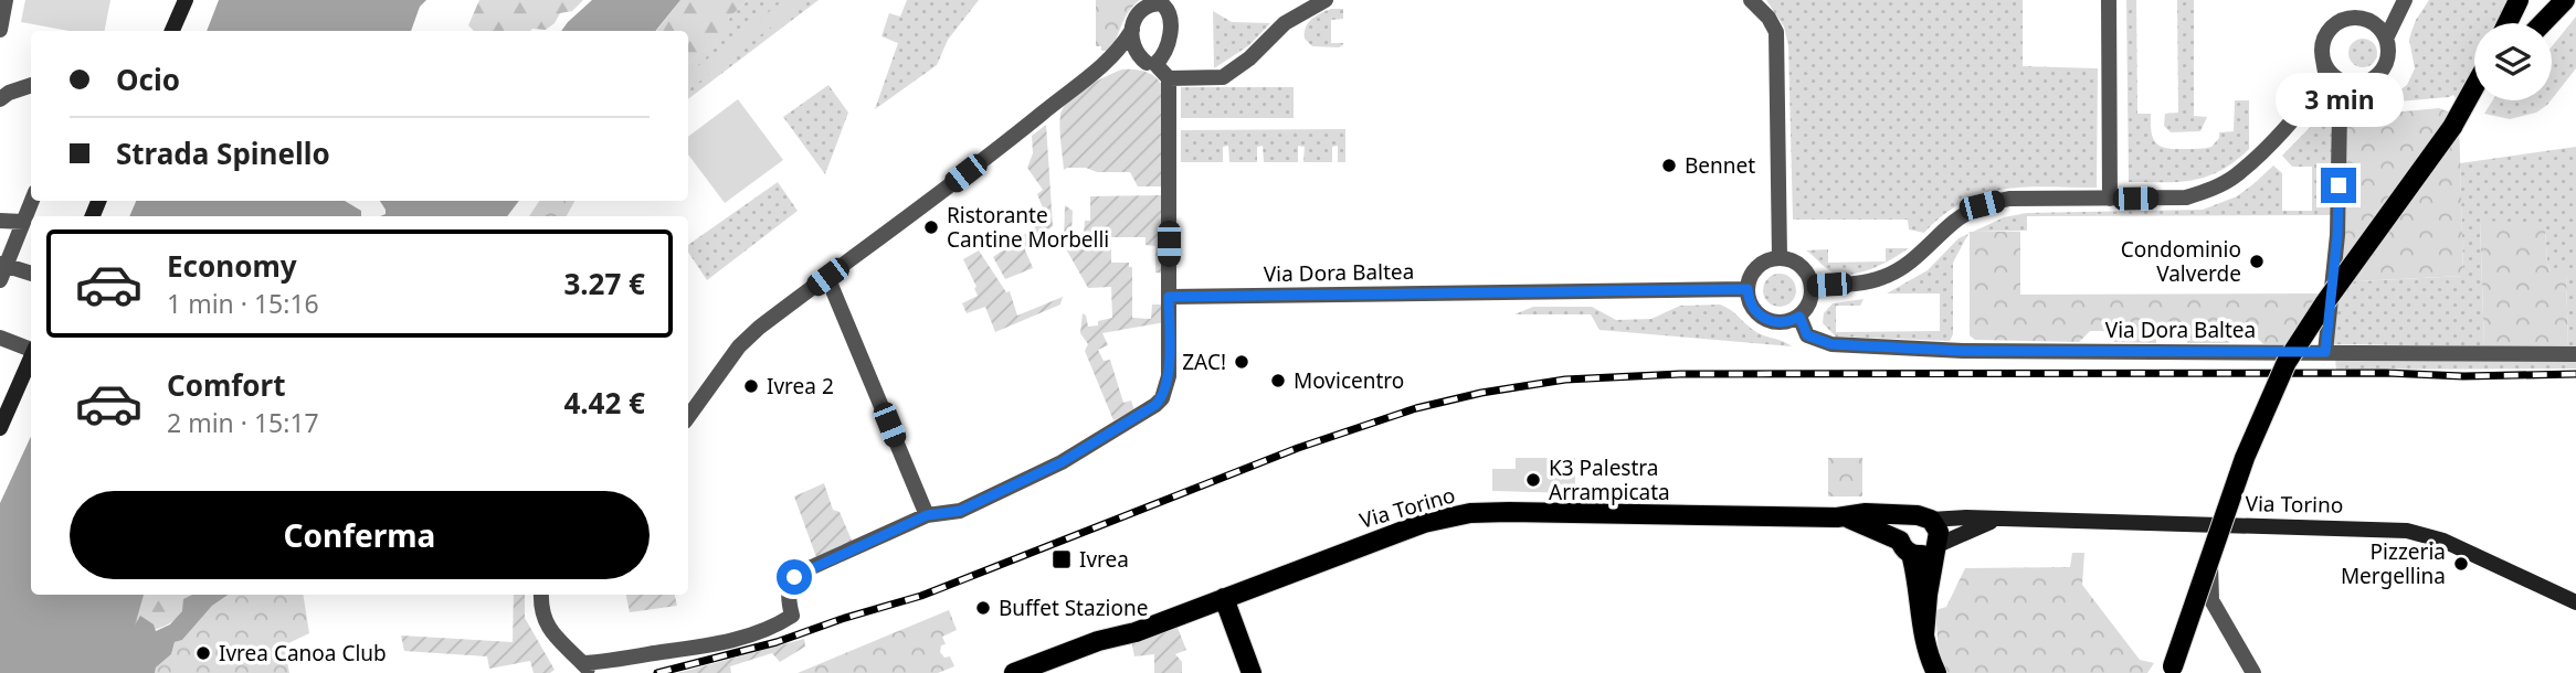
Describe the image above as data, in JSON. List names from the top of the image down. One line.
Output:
{"streets":{"main road":["Via Torino"],"street":["Via Dora Baltea"]},"places":{"other":["Bennet","Ristorante Cantine Morbelli","Condominio Valverde","ZAC!","Movicentro","Ivrea 2","K3 Palestra Arrampicata","Pizzeria Mergellina","Buffet Stazione","Ivrea Canoa Club"],"transit":["Ivrea"]},"page":{"banner":["Ocio","Strada Spinello"],"bubble":"3 min","list":[{"name":"Economy","note":"1 min · 15:16","value":"3.27 €"},{"name":"Comfort","note":"2 min · 15:17","value":"4.42 €"}],"buttons":"Conferma"}}
